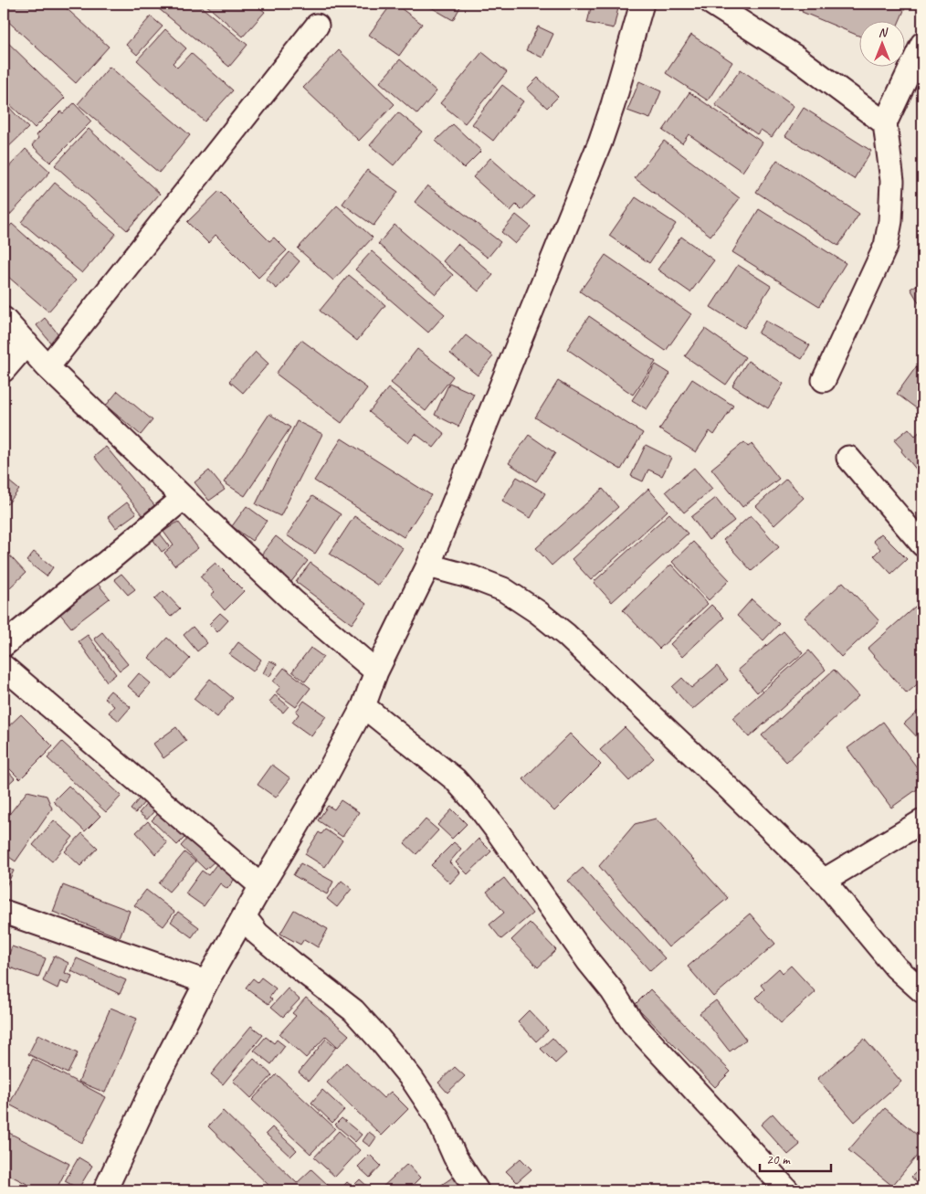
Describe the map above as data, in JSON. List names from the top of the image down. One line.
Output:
{"scale_bar":"20 m","north":"top"}
